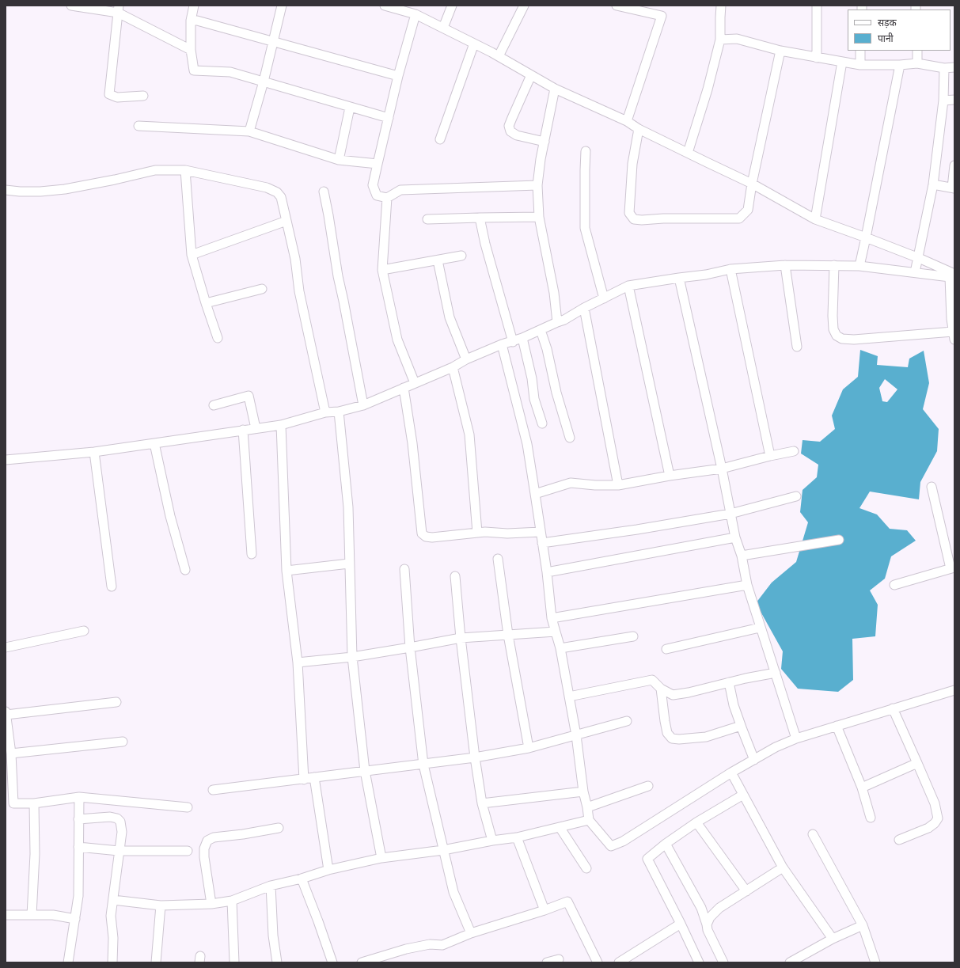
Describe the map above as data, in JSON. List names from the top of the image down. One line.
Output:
{"legend":["सड़क","पानी"]}
